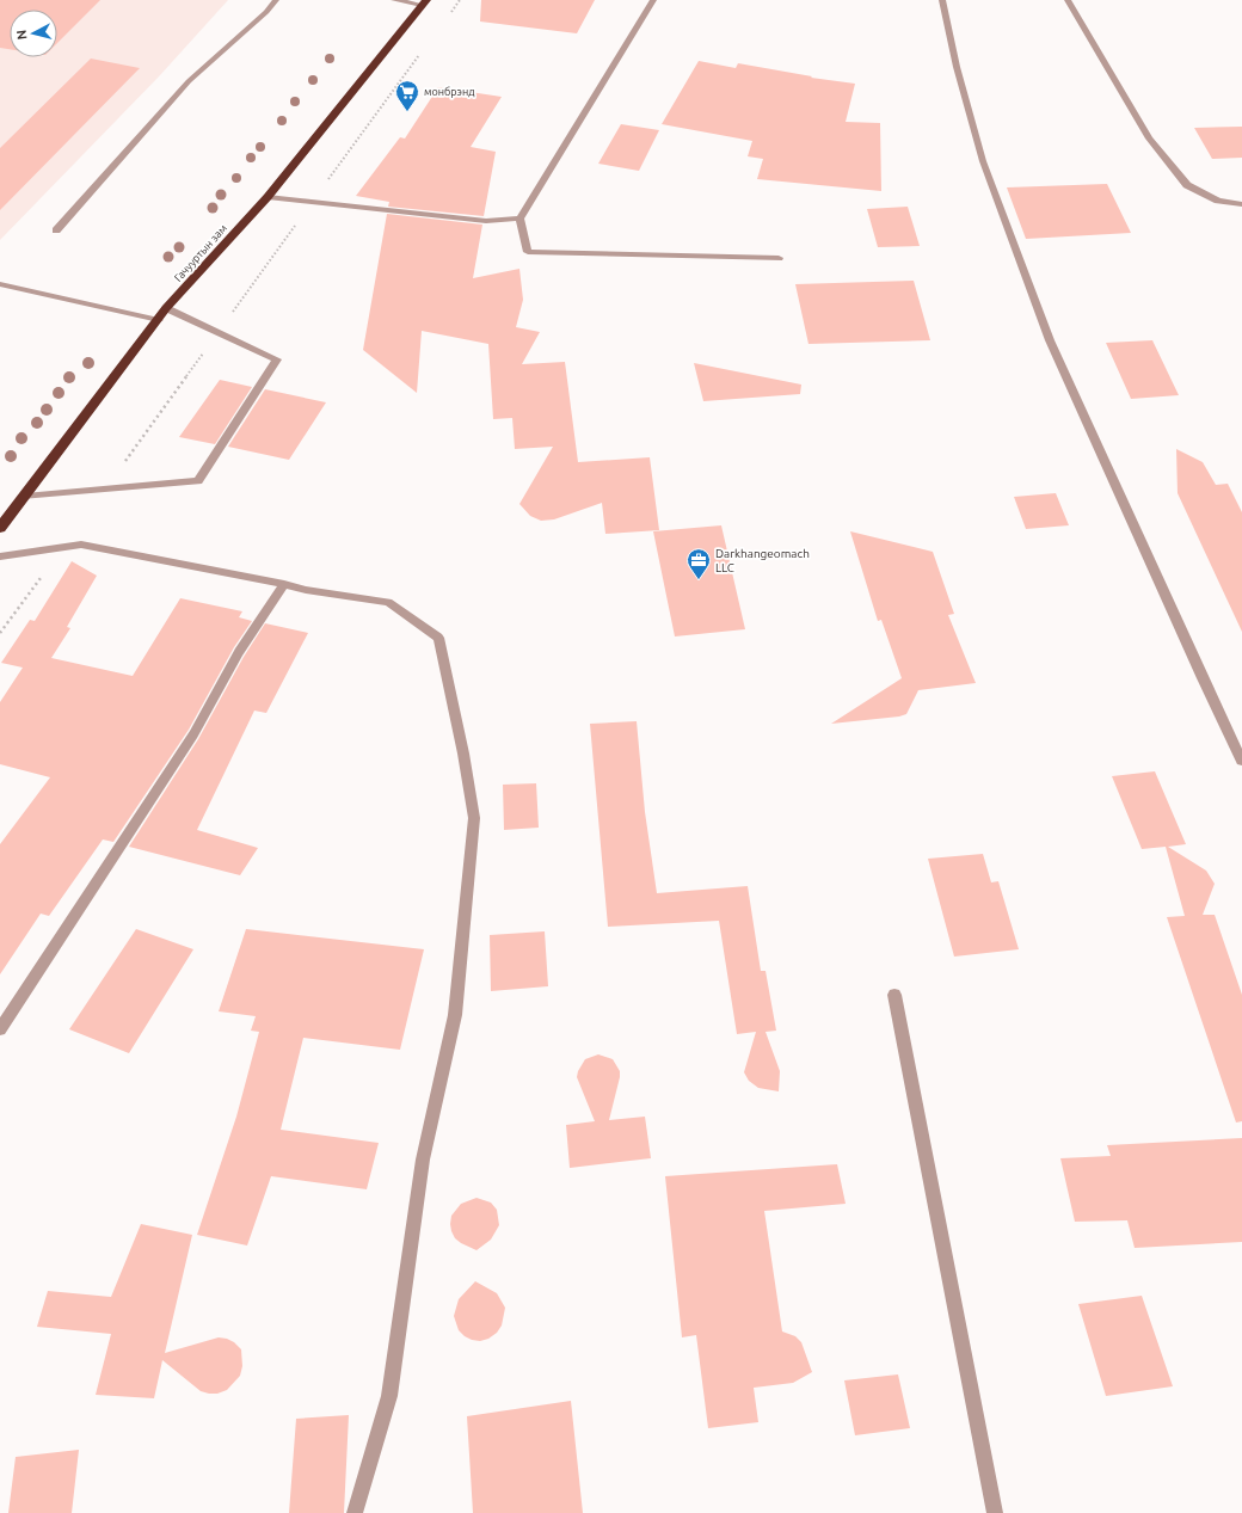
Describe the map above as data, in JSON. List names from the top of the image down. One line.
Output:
{"streets":{"highway":["Гачууртын зам"]},"places":{"supermarket":["монбрэнд"],"office":["Darkhangeomach LLC"]},"north":"left"}
